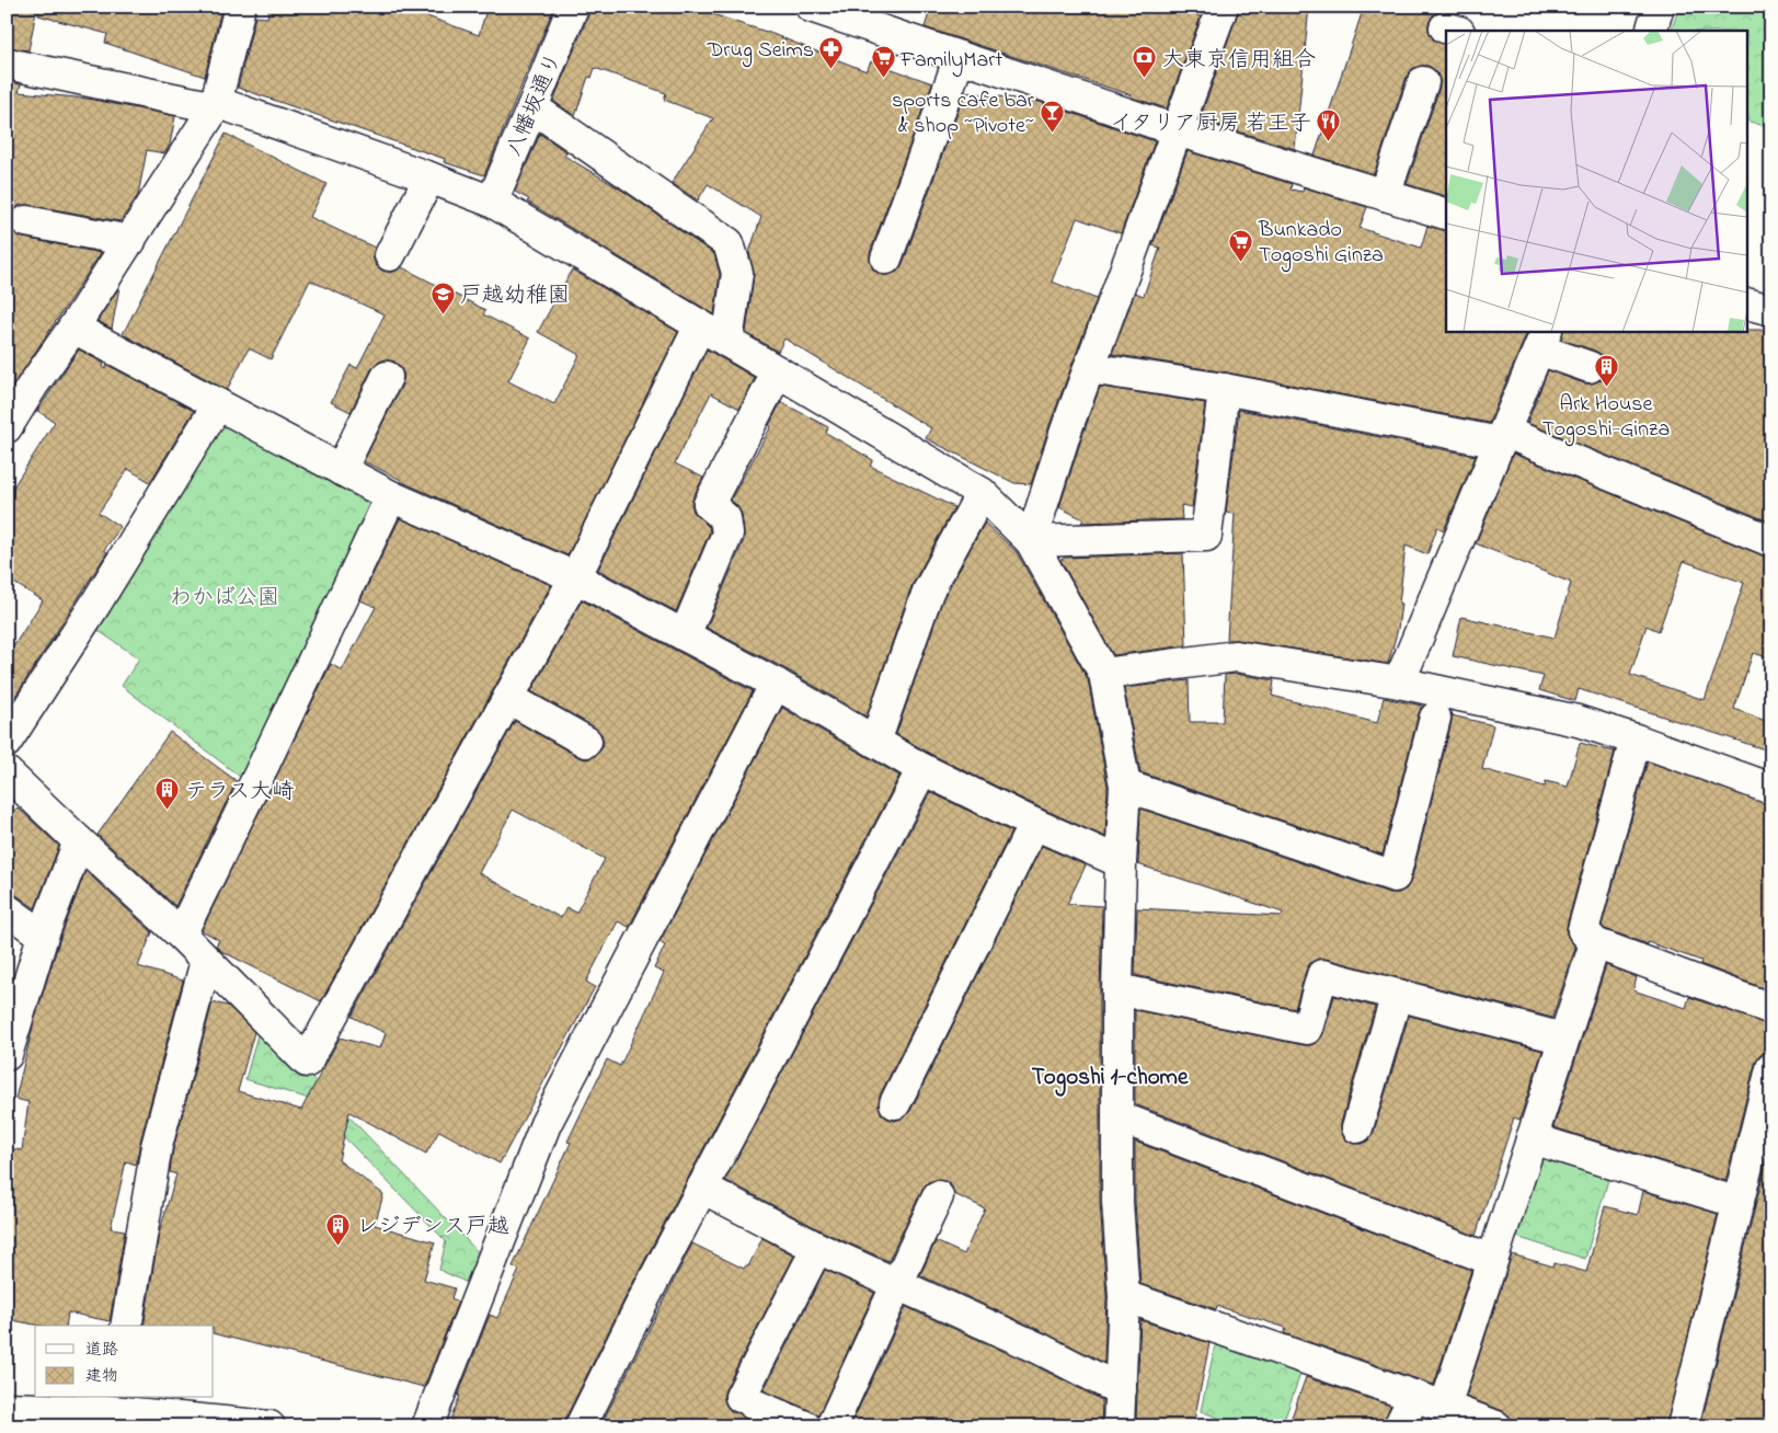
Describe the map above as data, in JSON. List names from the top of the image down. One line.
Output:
{"streets":{"street":["八幡坂通り"]},"districts":["Togoshi 1-chome"],"parks":["わかば公園"],"places":{"pharmacy":["Drug Seims"],"supermarket":["FamilyMart","Bunkado Togoshi Ginza"],"bank":["大東京信用組合"],"bar":["sports cafe bar & shop ~Pivote~"],"restaurant":["イタリア厨房 若王子"],"school or university":["戸越幼稚園"],"building":["Ark House Togoshi-Ginza","テラス大崎","レジデンス戸越"]},"legend":["道路","建物"]}
